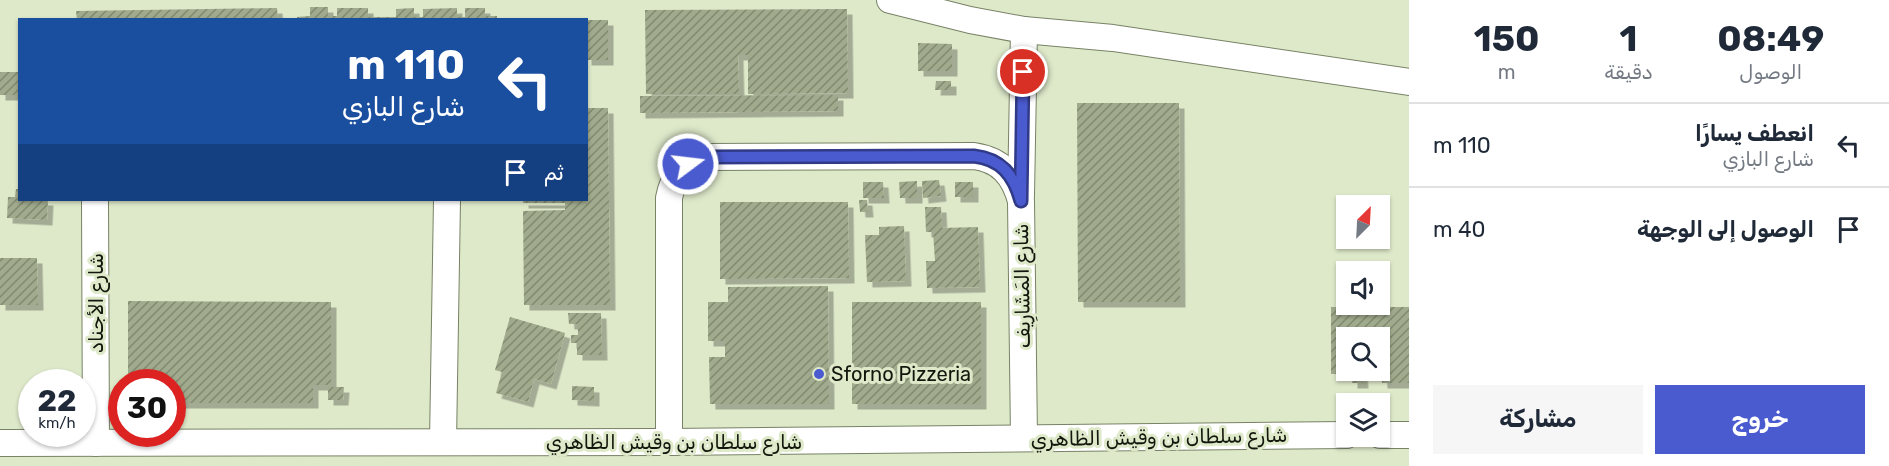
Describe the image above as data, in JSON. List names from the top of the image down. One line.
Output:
{"streets":{"street":["شارع المَشَارِيف","شارع الأجناد","شارع سلطان بن وقيش الظاهري"]},"crossings":[["شارع المَشَارِيف","شارع سلطان بن وقيش الظاهري"]],"places":["Sforno Pizzeria"],"north":"top right","page":{"eta":["08:49","الوصول","1","دقيقة","150","m"],"turn":["110 m","شارع البازي"],"list":[{"name":"انعطف يسارًا","note":"شارع البازي","value":"110 m"},{"name":"الوصول إلى الوجهة","value":"40 m"}],"then":"ثم","speed":"22 km/h","limit":"30","buttons":["خروج","مشاركة"]}}
